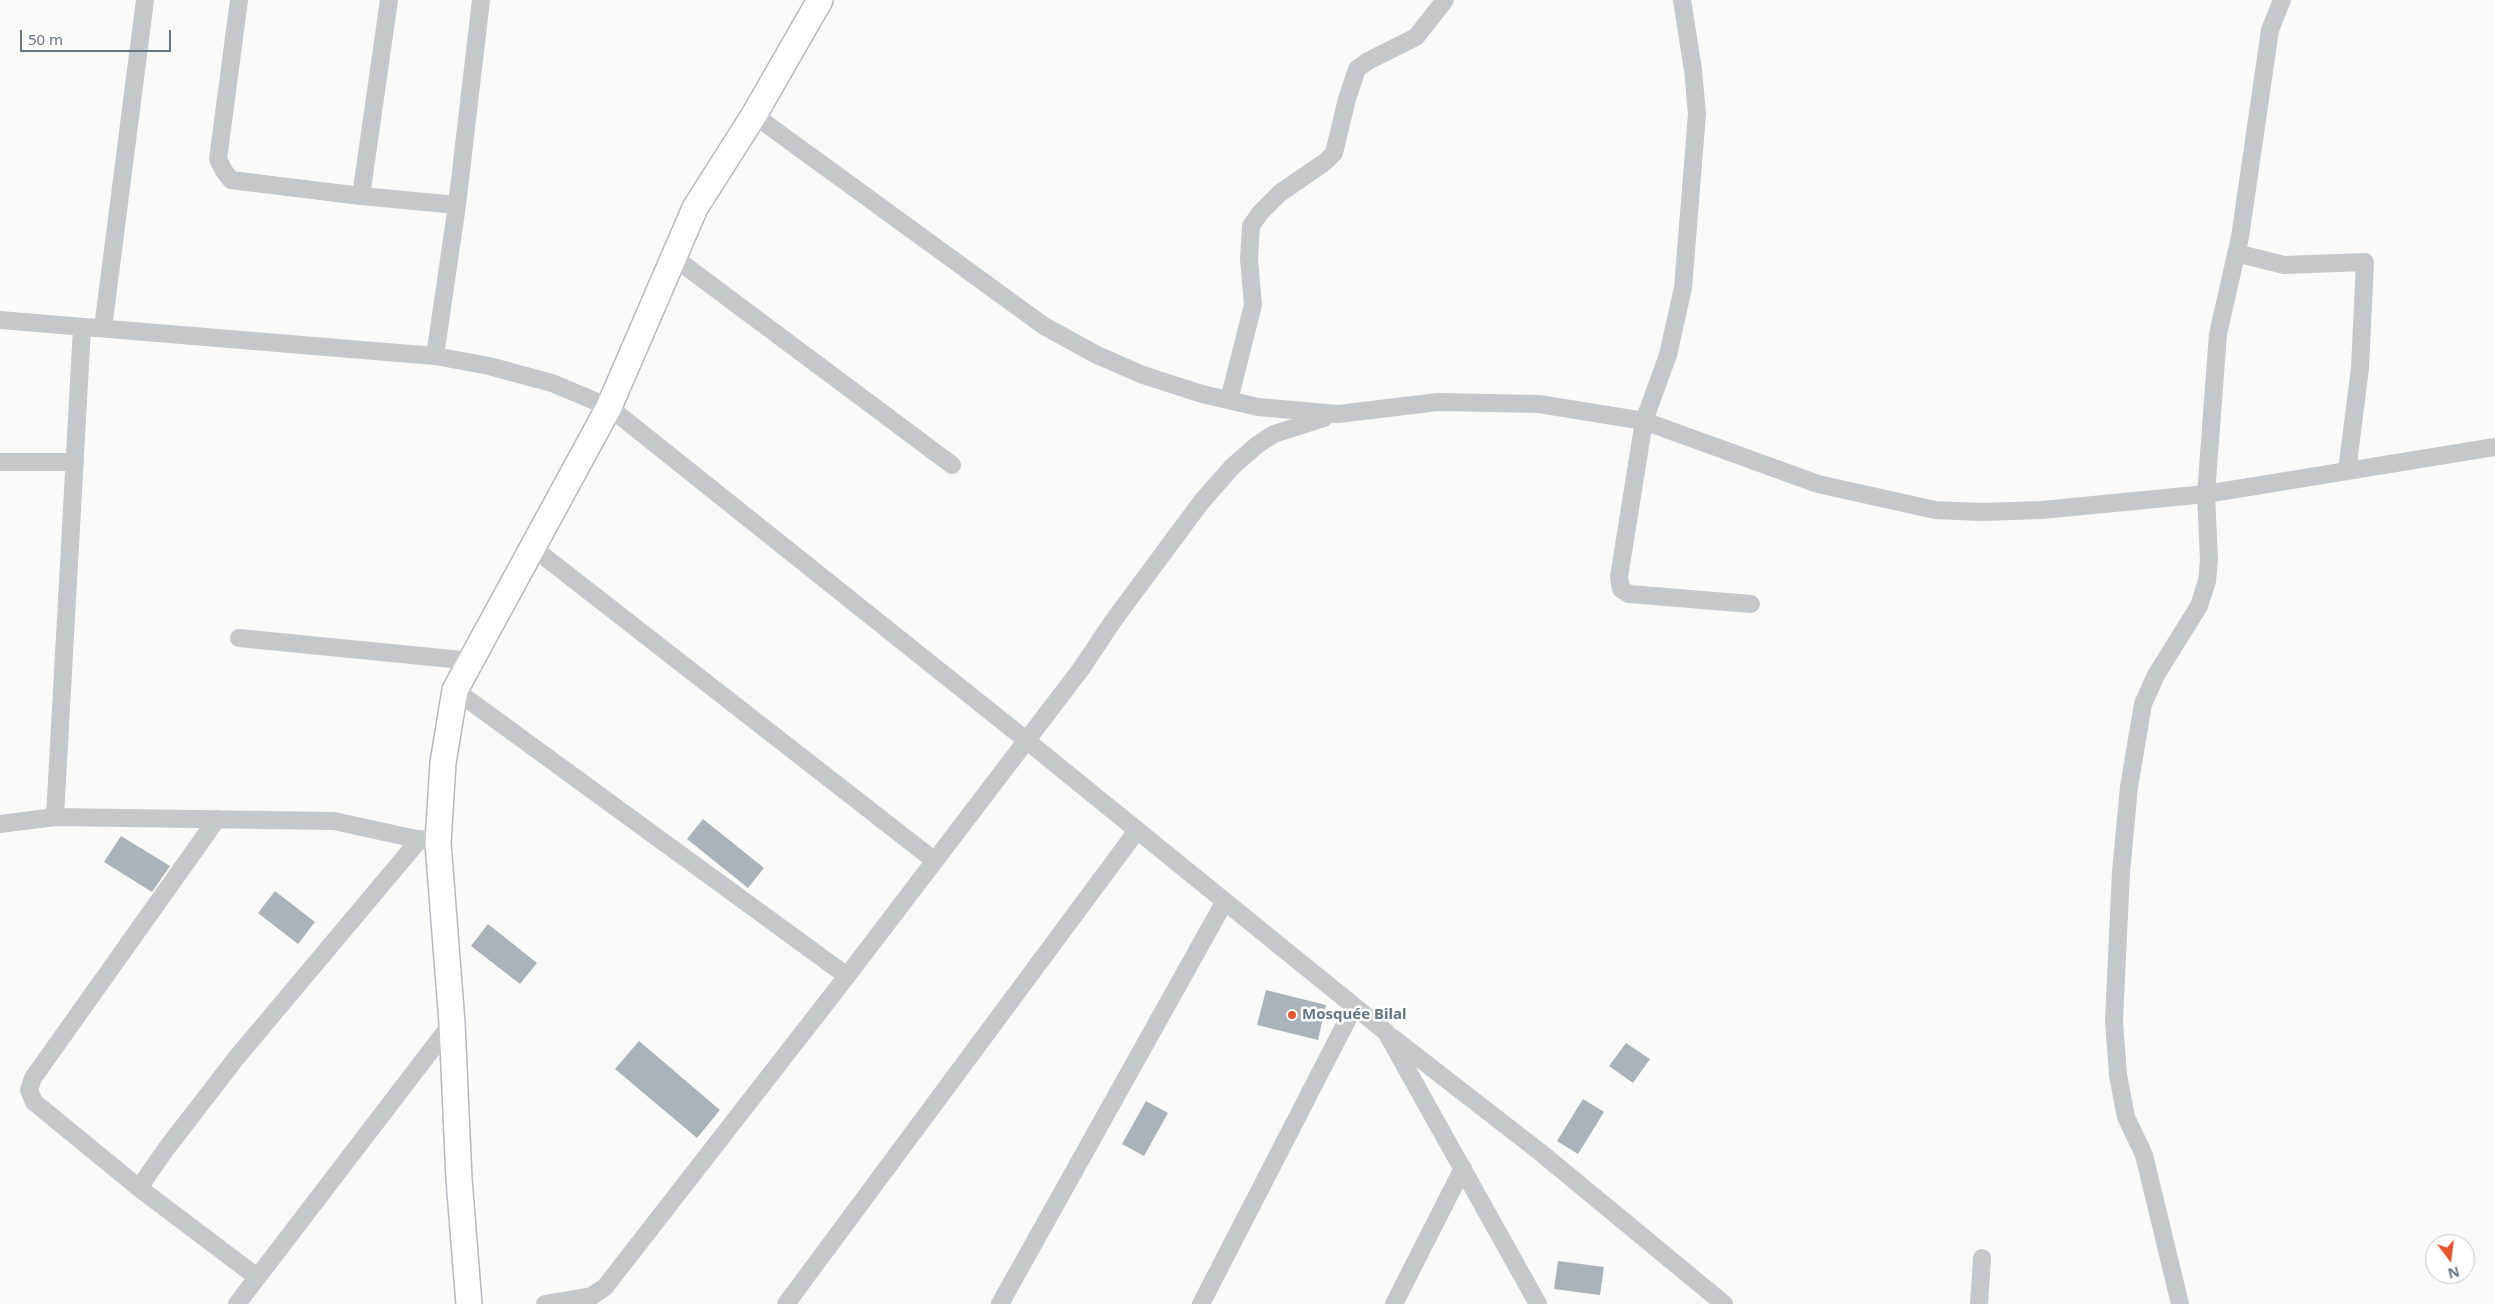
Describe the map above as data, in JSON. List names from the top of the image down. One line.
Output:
{"places":["Mosquée Bilal"],"scale_bar":"50 m","north":"bottom"}
